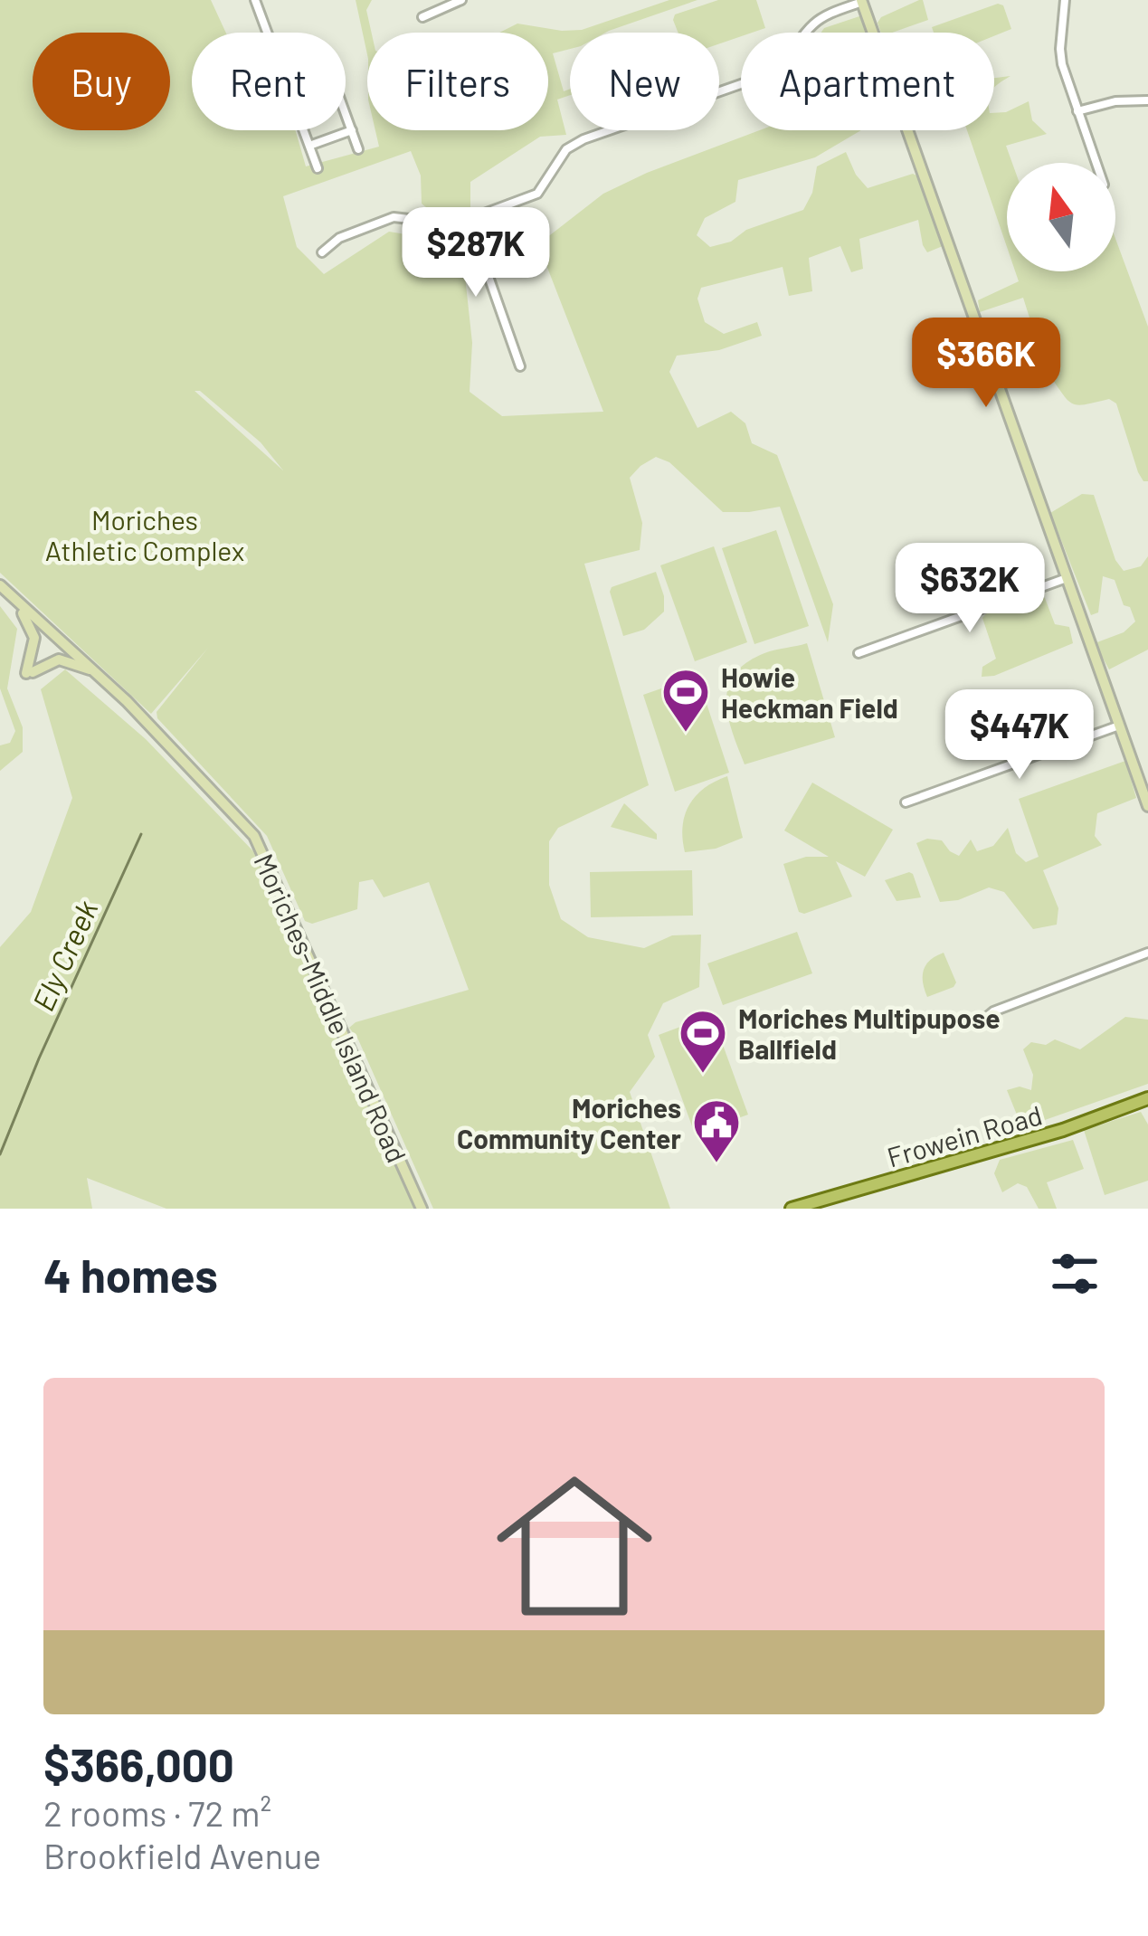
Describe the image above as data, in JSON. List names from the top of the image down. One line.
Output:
{"streets":{"main road":["Moriches-Middle Island Road","Frowein Road"]},"water":["Ely Creek"],"parks":["Moriches Athletic Complex"],"places":{"sports":["Howie Heckman Field","Moriches Multipupose Ballfield"],"public building":["Moriches Community Center"]},"north":"top","page":{"chip":["Buy","Rent","Filters","New","Apartment"],"price":["$287K","$366K","$632K","$447K"],"heading":"4 homes","list":[{"name":"$366,000","note":"2 rooms · 72 m² · Brookfield Avenue"}]}}
